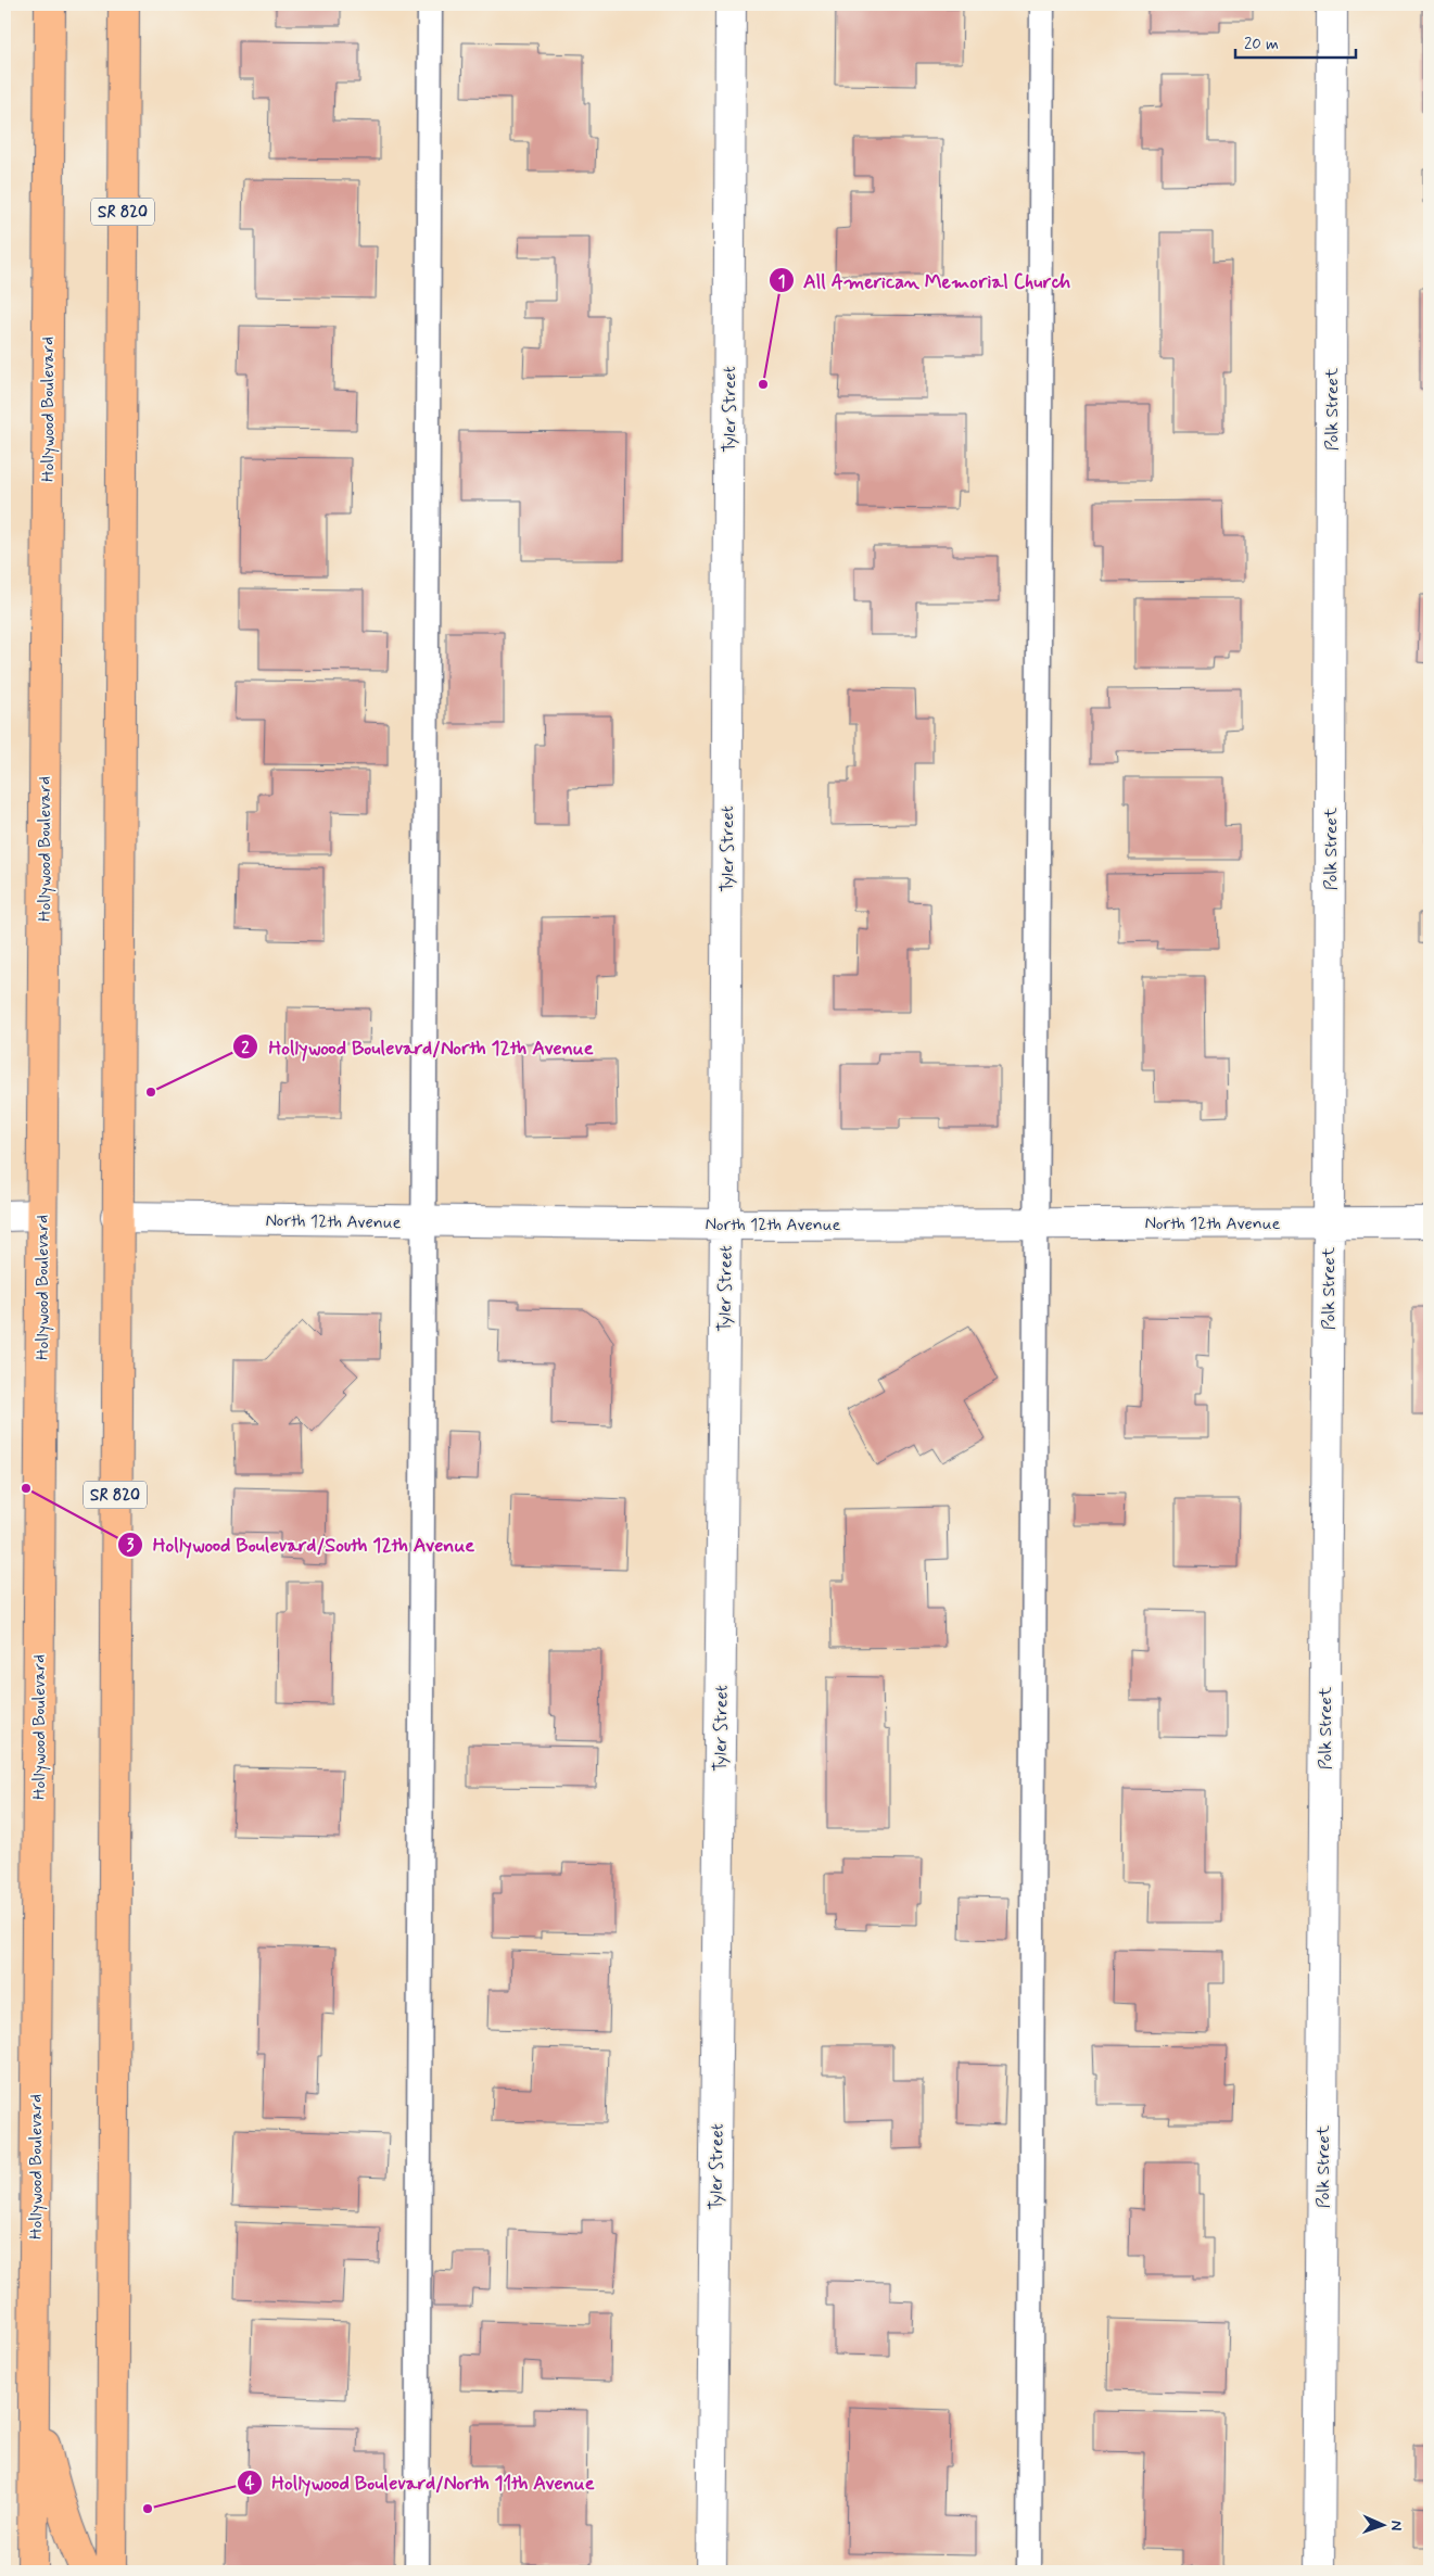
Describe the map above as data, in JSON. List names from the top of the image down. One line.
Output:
{"streets":{"main road":["SR 820","Hollywood Boulevard"],"street":["Tyler Street","Polk Street","North 12th Avenue"]},"crossings":[["SR 820","North 12th Avenue"],["Tyler Street","North 12th Avenue"],["Polk Street","North 12th Avenue"]],"places":["All American Memorial Church","Hollywood Boulevard/North 12th Avenue","Hollywood Boulevard/South 12th Avenue","Hollywood Boulevard/North 11th Avenue"],"scale_bar":"20 m","north":"right"}
